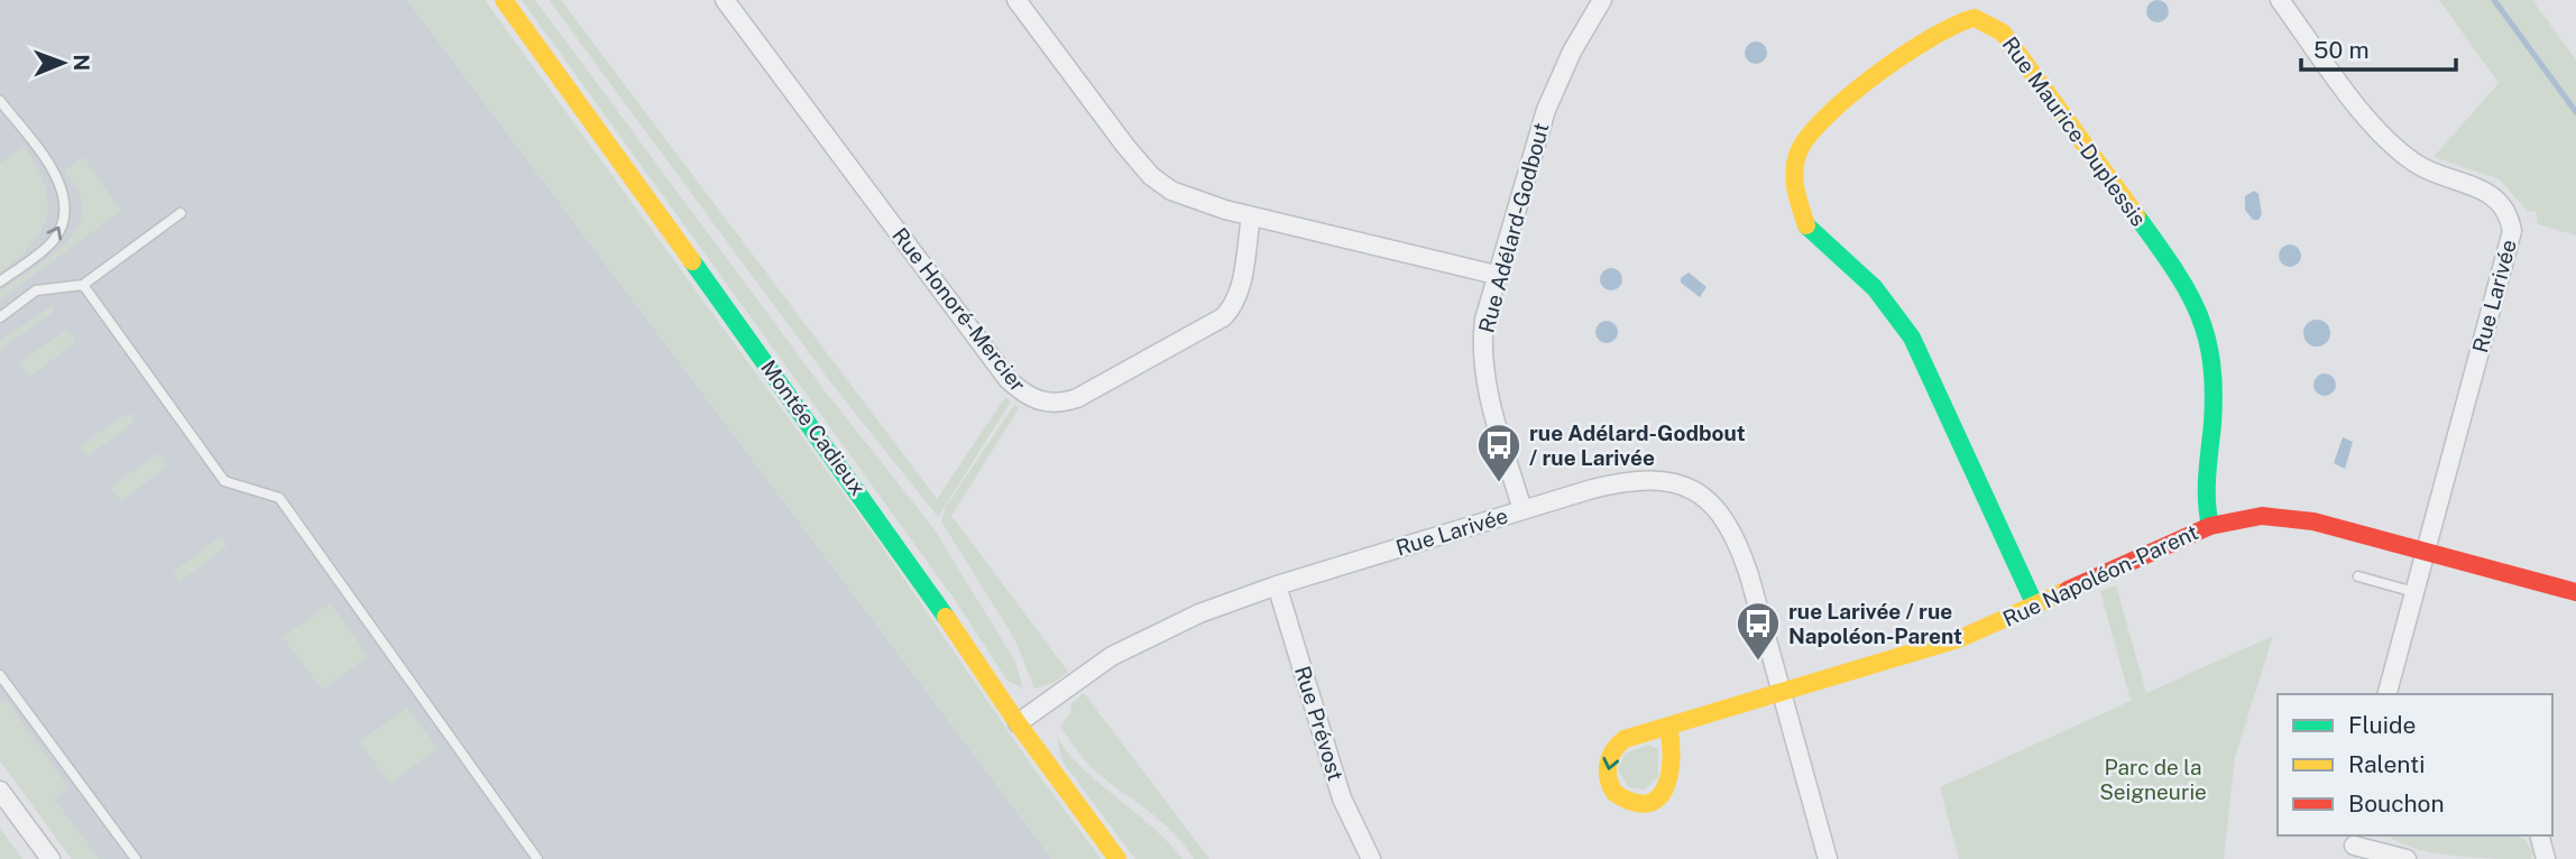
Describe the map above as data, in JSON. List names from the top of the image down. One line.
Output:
{"streets":{"street":["Rue Maurice-Duplessis","Rue Adélard-Godbout","Rue Larivée","Rue Honoré-Mercier","Montée Cadieux","Rue Napoléon-Parent","Rue Prévost"]},"crossings":[["Rue Maurice-Duplessis","Rue Napoléon-Parent"],["Rue Adélard-Godbout","Rue Larivée"],["Rue Larivée","Montée Cadieux"],["Rue Larivée","Rue Napoléon-Parent"],["Rue Larivée","Rue Prévost"]],"parks":["Parc de la Seigneurie"],"places":{"bus stop":["rue Adélard-Godbout / rue Larivée","rue Larivée / rue Napoléon-Parent"]},"legend":["Fluide","Ralenti","Bouchon"],"scale_bar":"50 m","north":"right"}
